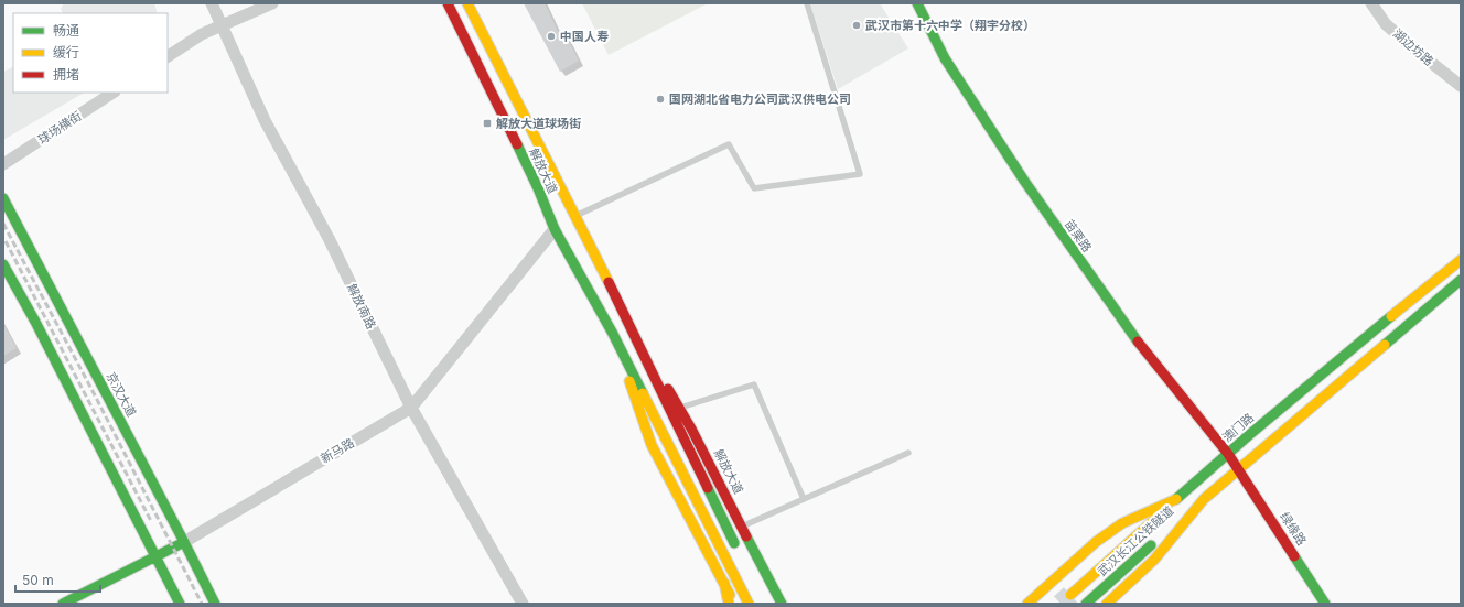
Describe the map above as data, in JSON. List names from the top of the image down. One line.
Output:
{"streets":{"main road":["解放大道","苗栗路","京汉大道","澳门路","新马路","绿缘路","武汉长江公铁隧道"],"street":["湖边坊路","球场横街","解放南路"]},"crossings":[["解放大道","新马路"],["苗栗路","澳门路"],["苗栗路","绿缘路"],["解放南路","新马路"],["京汉大道","新马路"],["澳门路","武汉长江公铁隧道"]],"places":{"other":["武汉市第十六中学（翔宇分校）","中国人寿","国网湖北省电力公司武汉供电公司"],"transit":["解放大道球场街"]},"legend":["畅通","缓行","拥堵"],"scale_bar":"50 m"}
